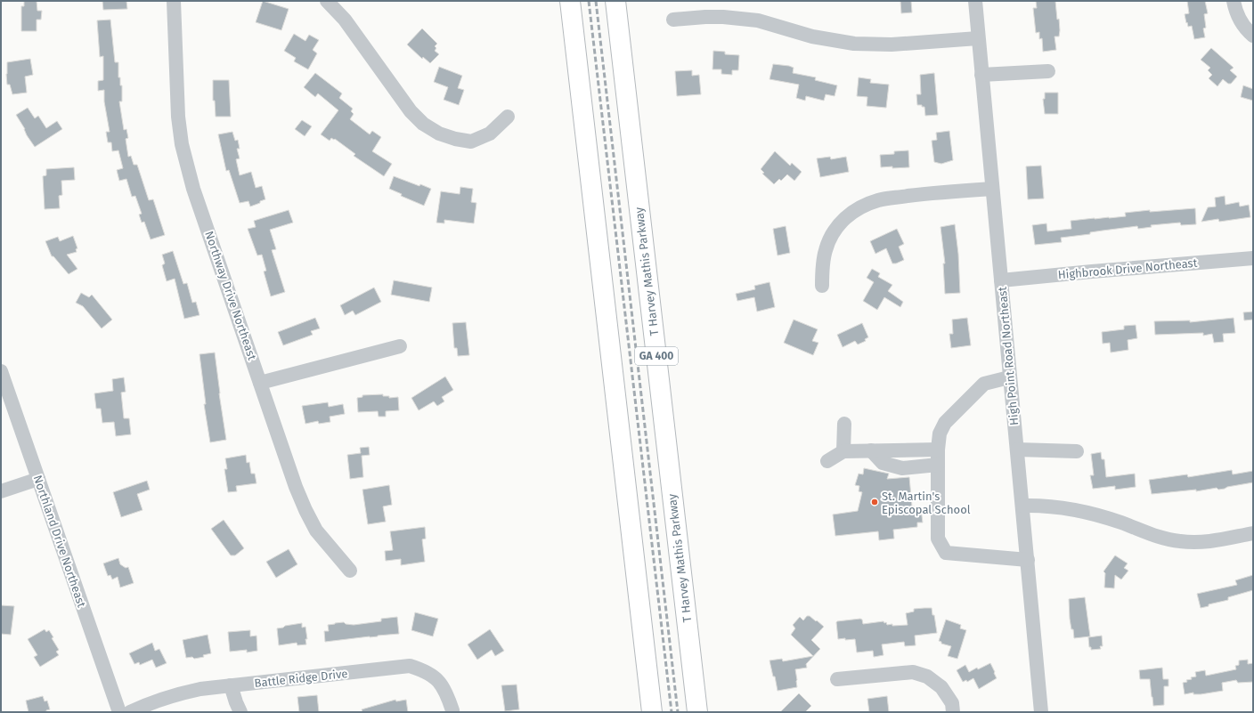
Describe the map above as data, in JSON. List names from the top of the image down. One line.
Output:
{"streets":{"highway":["T Harvey Mathis Parkway","GA 400"],"street":["Highbrook Drive Northeast","Northway Drive Northeast","High Point Road Northeast","Northland Drive Northeast","Battle Ridge Drive"]},"crossings":[["Highbrook Drive Northeast","High Point Road Northeast"]],"places":["St. Martin's Episcopal School"]}
